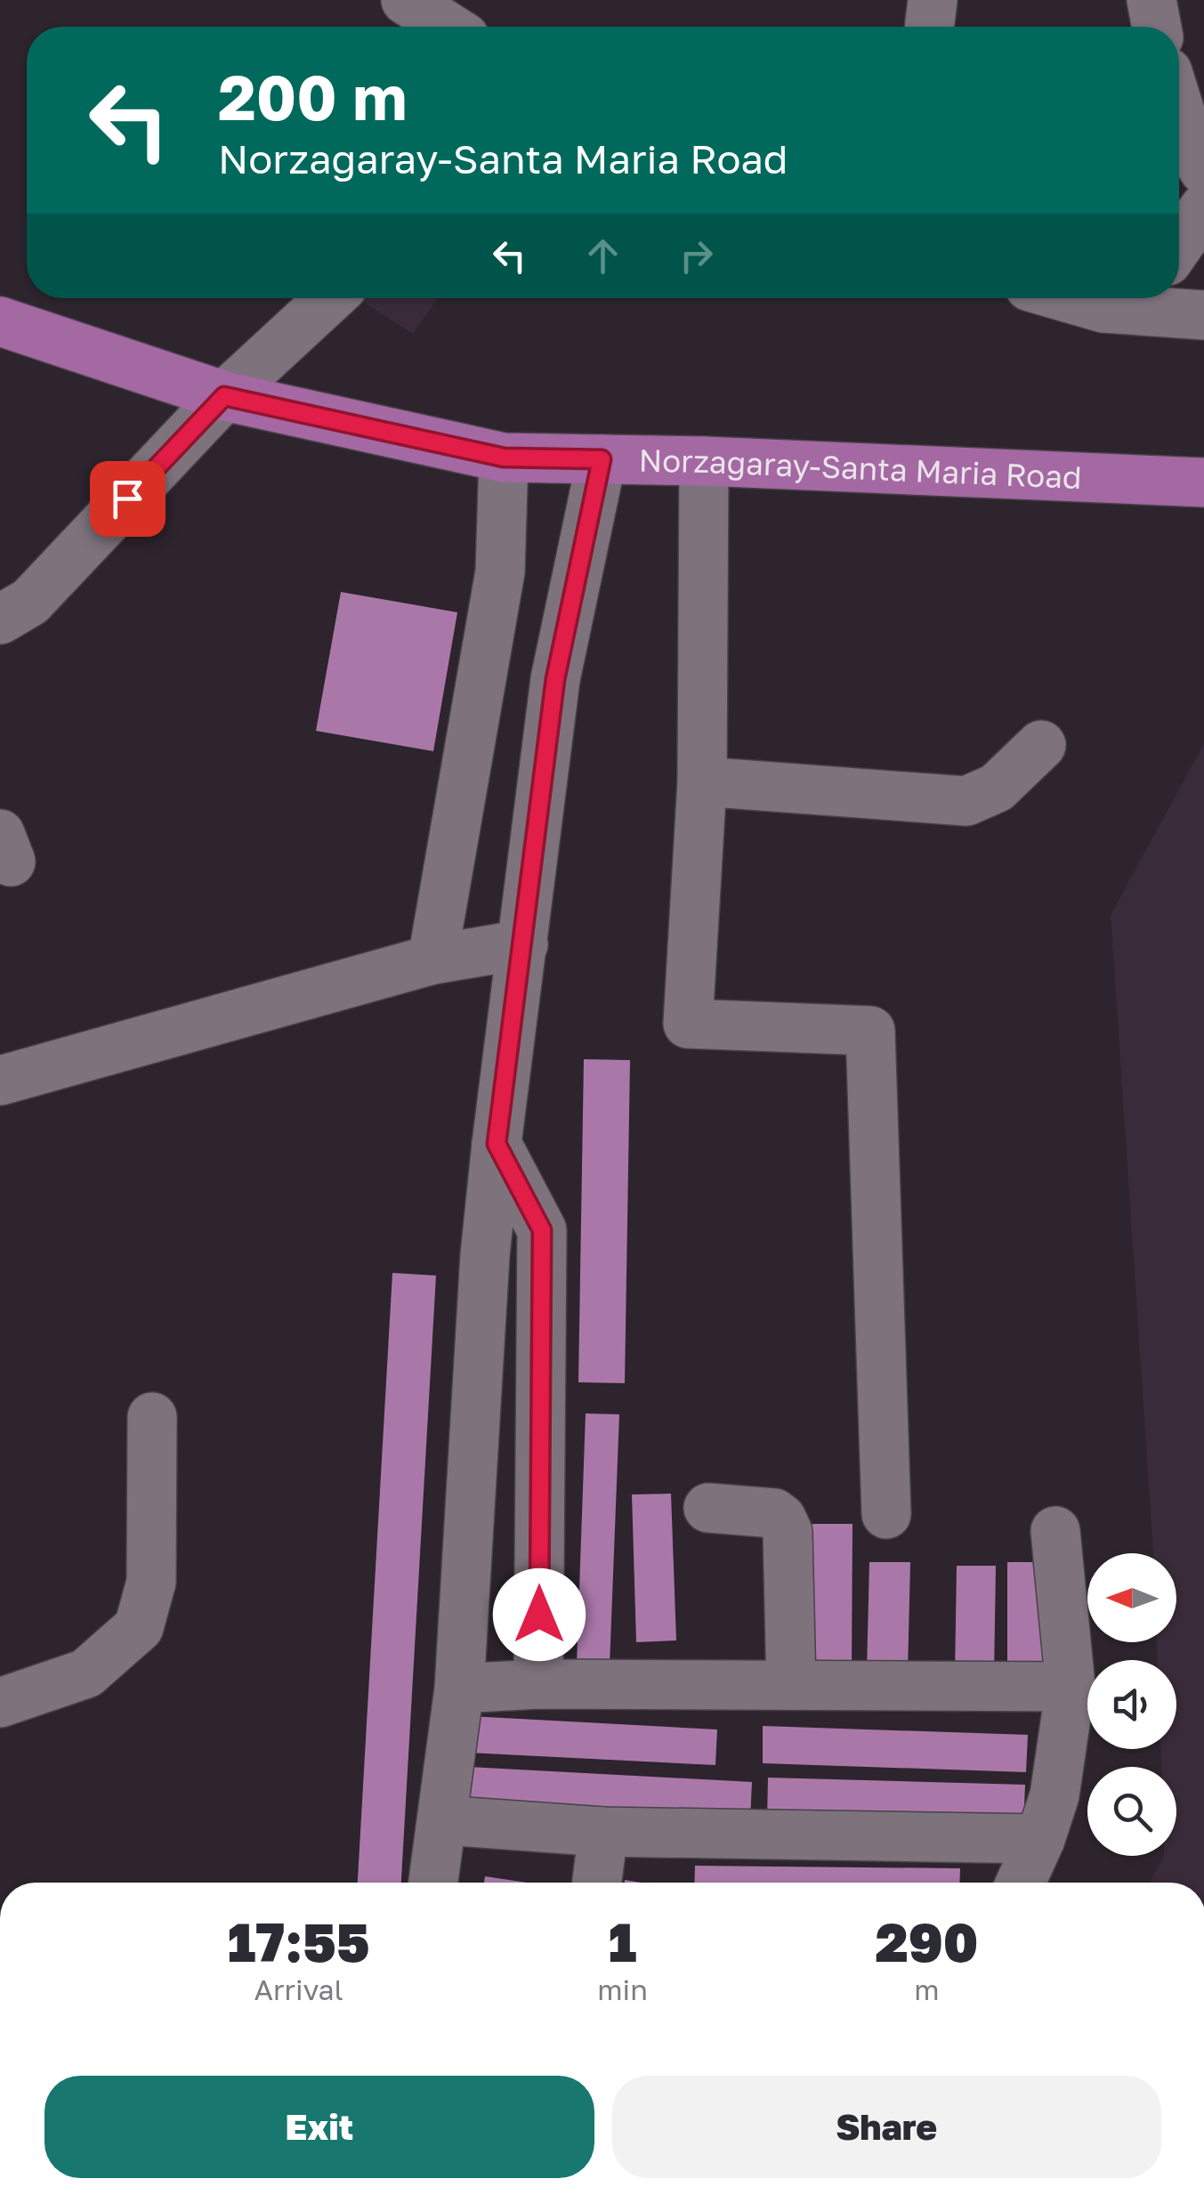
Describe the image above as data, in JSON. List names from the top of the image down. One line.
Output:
{"streets":{"main road":["Norzagaray-Santa Maria Road"]},"north":"left","page":{"turn":["200 m","Norzagaray-Santa Maria Road"],"eta":["17:55","Arrival","1","min","290","m"],"buttons":["Exit","Share"]}}
